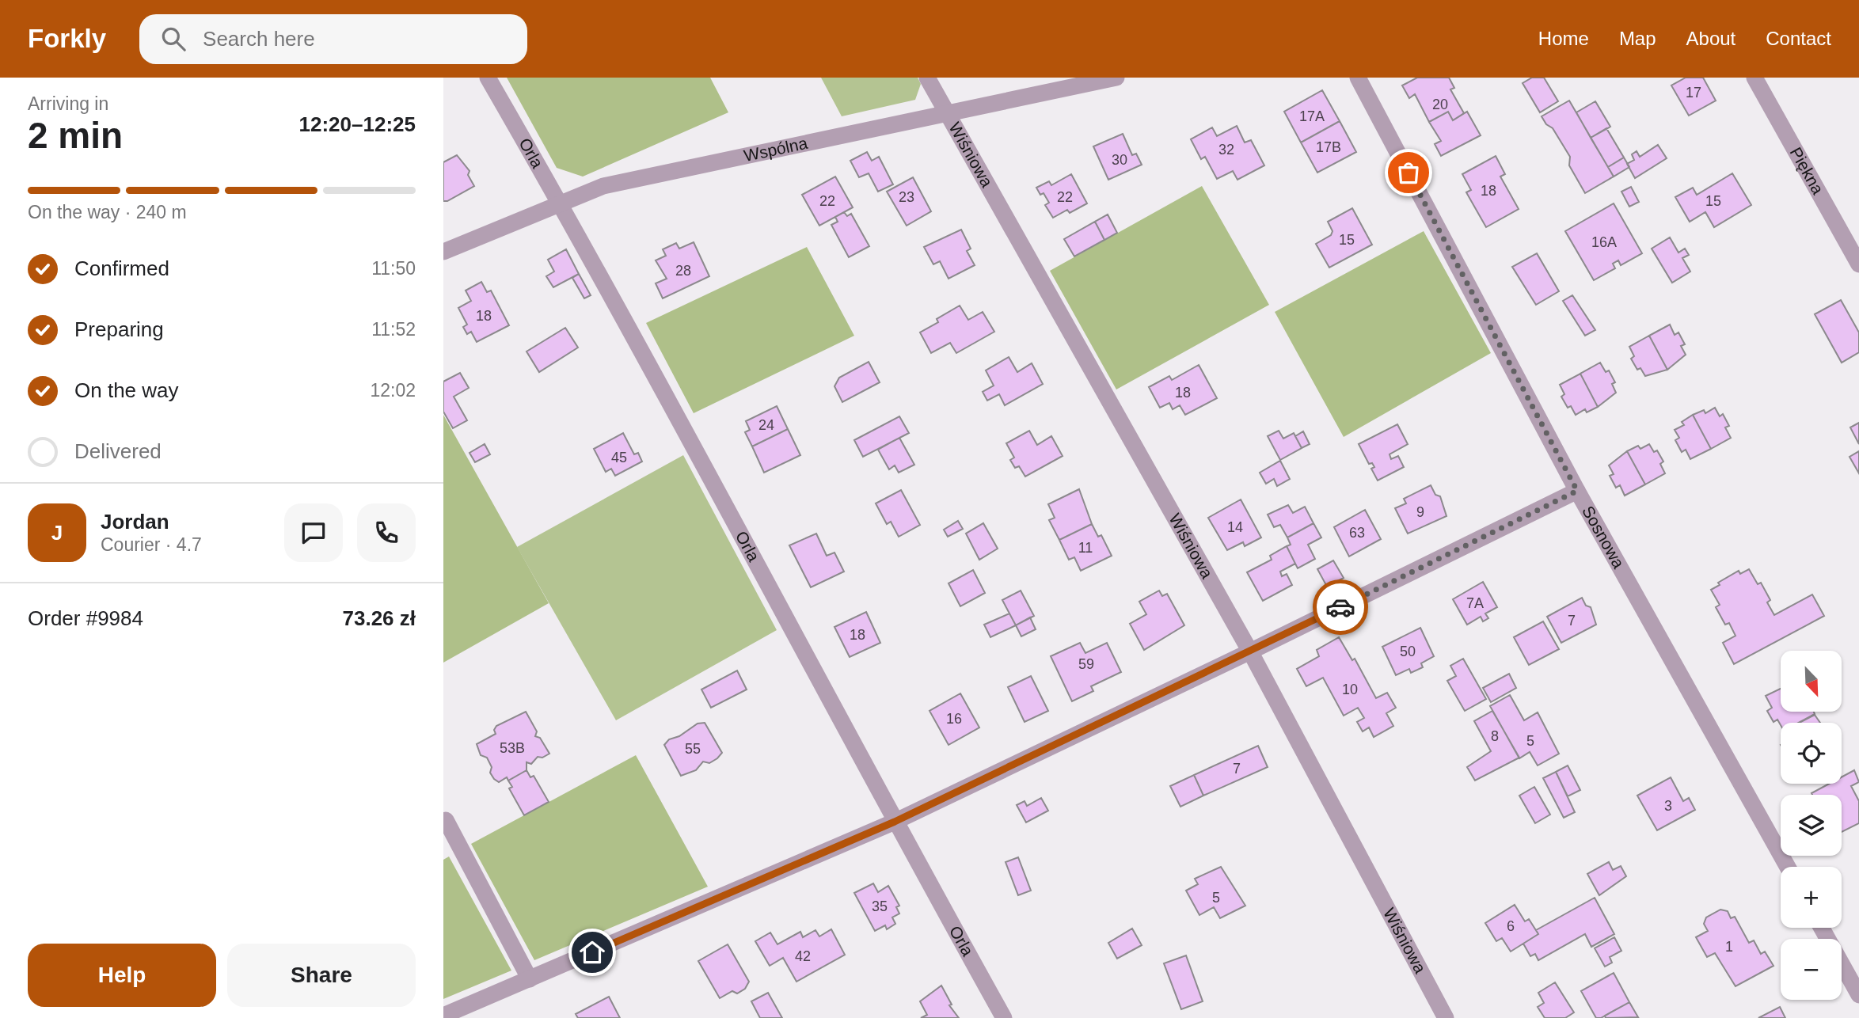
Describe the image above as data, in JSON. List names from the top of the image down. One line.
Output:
{"streets":{"street":["Wspólna","Orla","Wiśniowa","Piękna","Sosnowa"]},"crossings":[["Wspólna","Orla"],["Wspólna","Wiśniowa"]],"house_numbers":["17","20","17A","17B","32","30","18","23","22","22","15","15","16A","28","18","18","24","45","9","14","63","11","7A","7","18","50","59","10","16","8","5","53B","55","7","3","5","35","6","1","42"],"north":"bottom right","page":{"header":"Forkly","search":"Search here","nav":["Home","Map","About","Contact"],"heading":["2 min","Arriving in","12:20–12:25"],"panel":["Jordan","Courier · 4.7","Order #9984","73.26 zł"],"bar":"On the way · 240 m","list":[["Confirmed","11:50"],["Preparing","11:52"],["On the way","12:02"],"Delivered"],"round":"J","map_buttons":["+","−"],"buttons":["Help","Share"]}}
